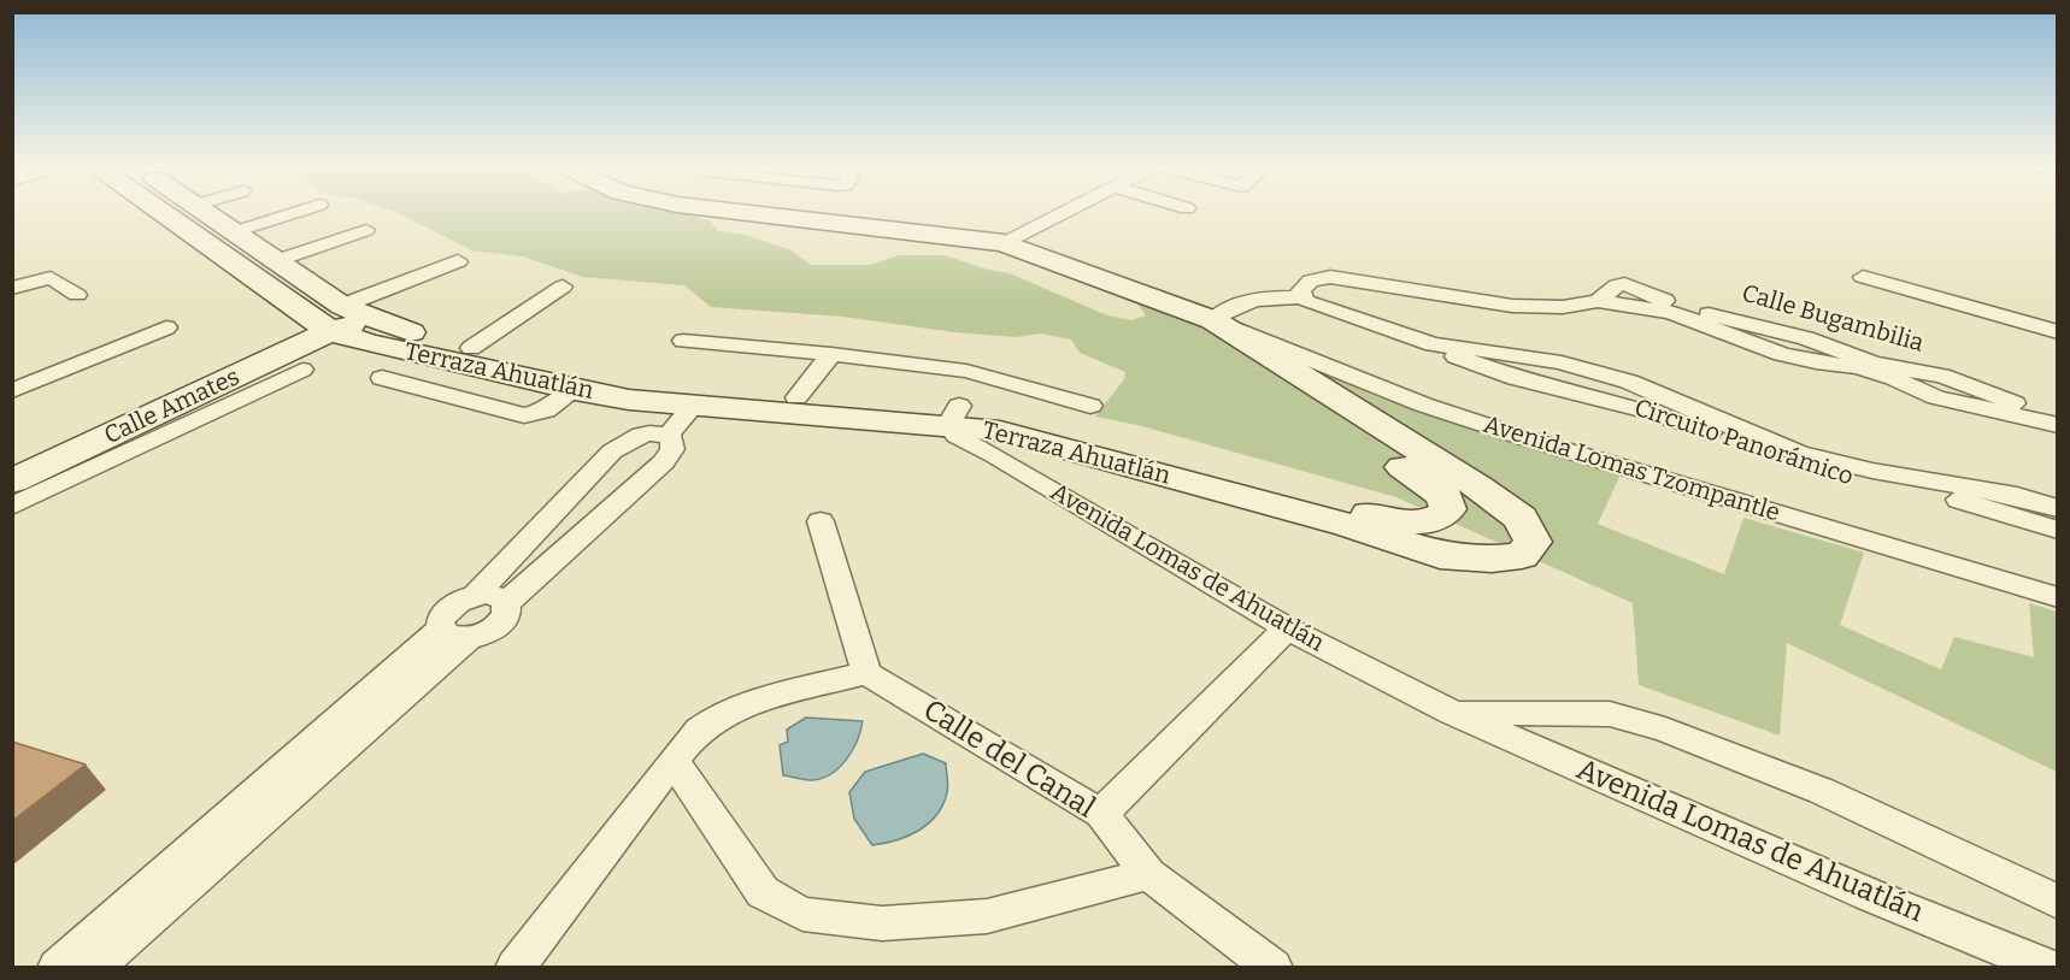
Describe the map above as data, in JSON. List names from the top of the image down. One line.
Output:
{"streets":{"street":["Calle Bugambilia","Terraza Ahuatlán","Calle Amates","Circuito Panorámico","Avenida Lomas Tzompantle","Avenida Lomas de Ahuatlán","Calle del Canal"]},"crossings":[["Calle Bugambilia","Terraza Ahuatlán"],["Calle Bugambilia","Circuito Panorámico"],["Calle Bugambilia","Avenida Lomas Tzompantle"],["Terraza Ahuatlán","Calle Amates"],["Terraza Ahuatlán","Avenida Lomas Tzompantle"],["Terraza Ahuatlán","Avenida Lomas de Ahuatlán"]]}
